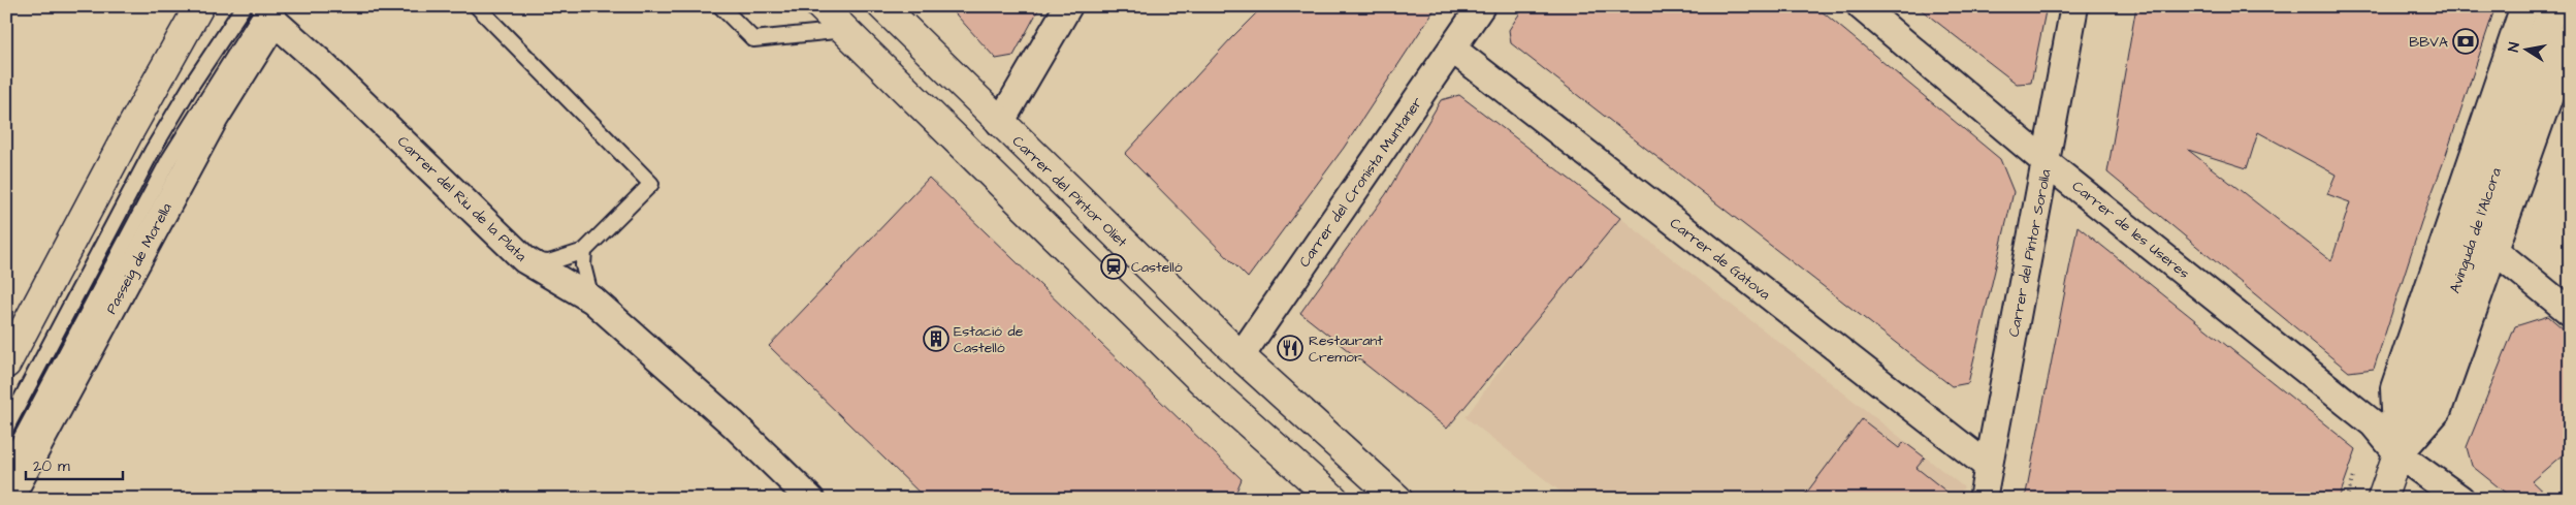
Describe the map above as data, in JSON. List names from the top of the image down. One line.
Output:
{"streets":{"main road":["Carrer del Pintor Oliet","Avinguda de l'Alcora"],"street":["Carrer del Cronista Muntaner","Carrer del Riu de la Plata","Carrer de les Useres","Carrer del Pintor Sorolla","Passeig de Morella","Carrer de Gàtova"]},"crossings":[["Carrer del Cronista Muntaner","Carrer del Pintor Oliet"],["Carrer del Cronista Muntaner","Carrer de Gàtova"],["Carrer del Riu de la Plata","Passeig de Morella"],["Carrer de les Useres","Avinguda de l'Alcora"],["Carrer de les Useres","Carrer del Pintor Sorolla"],["Carrer del Pintor Sorolla","Carrer de Gàtova"]],"places":{"bank":["BBVA"],"station":["Castelló"],"building":["Estació de Castelló"],"restaurant":["Restaurant Cremor"]},"scale_bar":"20 m","north":"left"}
